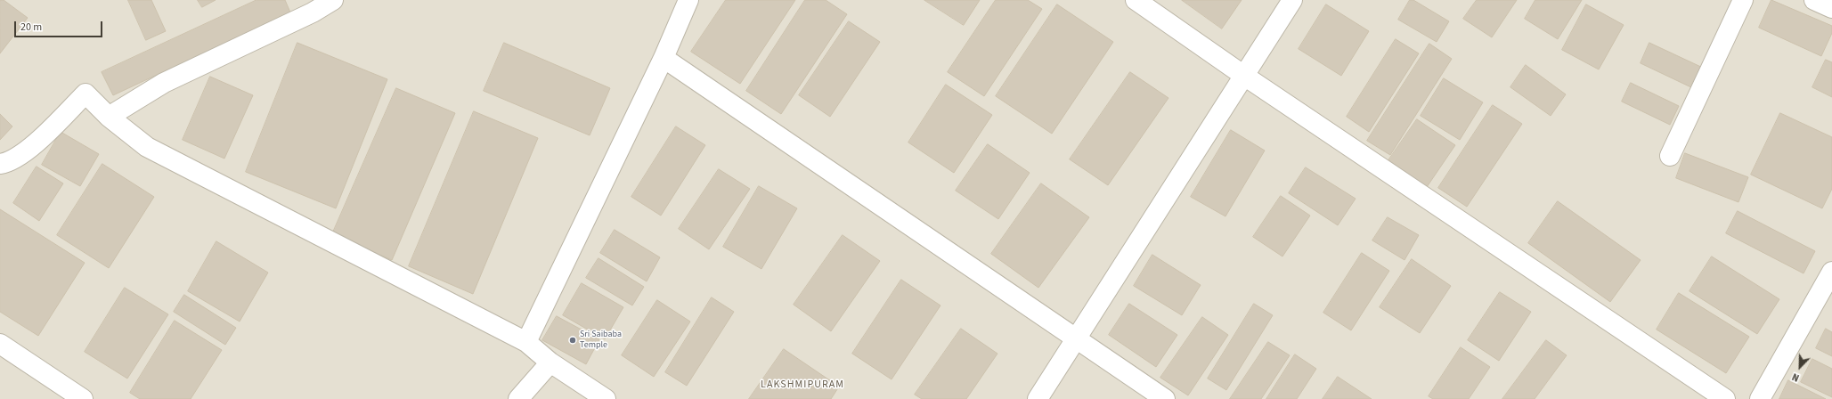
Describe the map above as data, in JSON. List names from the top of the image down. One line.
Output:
{"districts":["LAKSHMIPURAM"],"places":["Sri Saibaba Temple"],"scale_bar":"20 m","north":"bottom left"}
